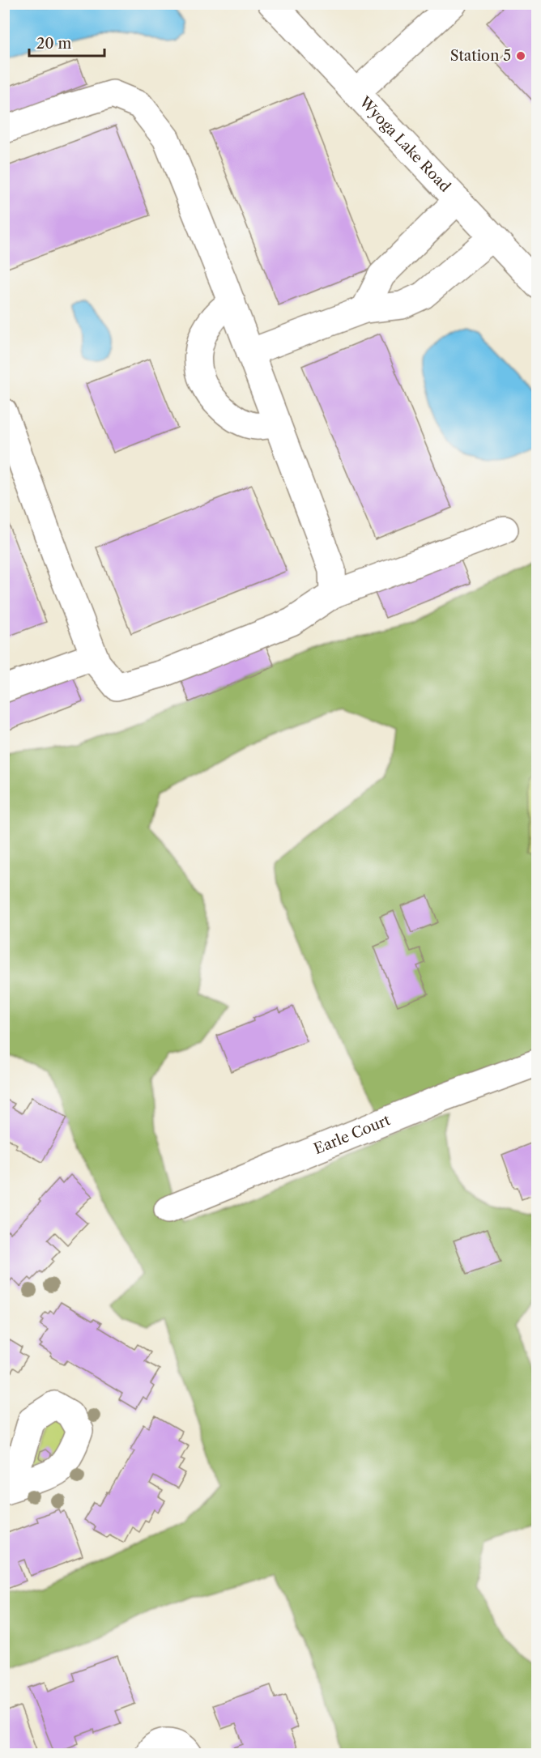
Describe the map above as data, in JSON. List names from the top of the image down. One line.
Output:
{"streets":{"street":["Wyoga Lake Road","Earle Court"]},"places":["Station 5"],"scale_bar":"20 m"}
